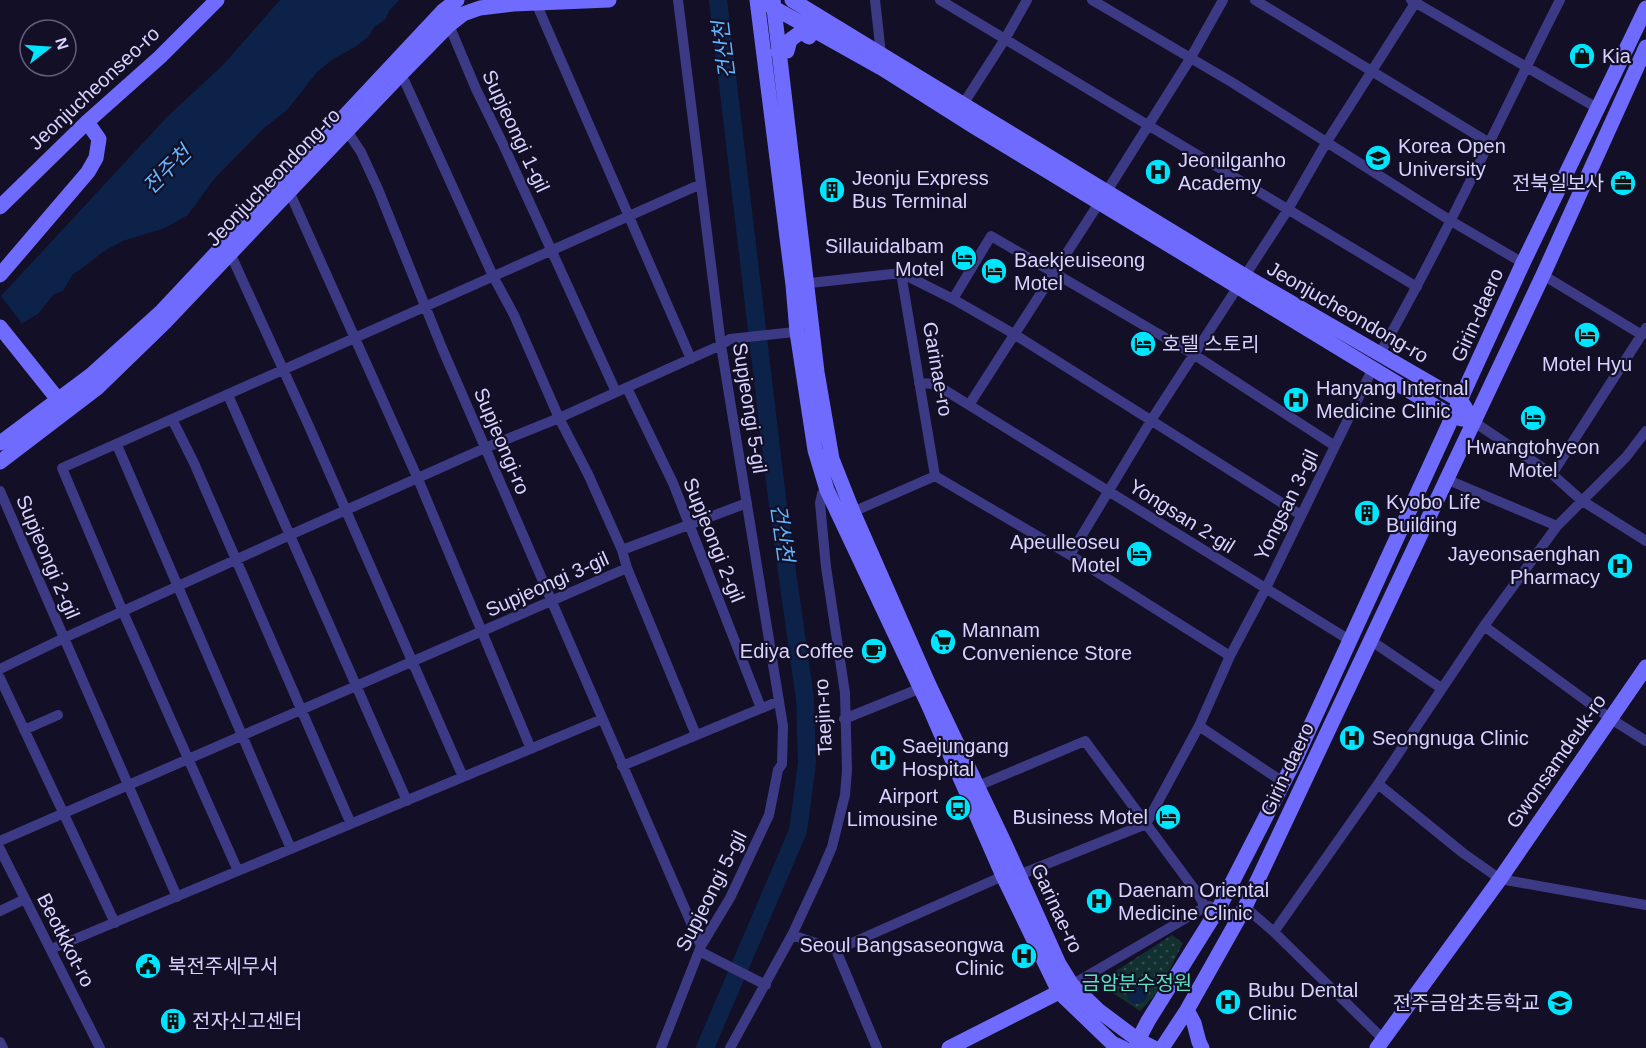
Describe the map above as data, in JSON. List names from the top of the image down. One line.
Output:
{"streets":{"street":["Jeonjucheonseo-ro","Supjeongi 1-gil","Jeonjucheondong-ro","Girin-daero","Garinae-ro","Supjeongi 5-gil","Supjeongi-ro","Yongsan 3-gil","Yongsan 2-gil","Supjeongi 2-gil","Supjeongi 3-gil","Taejin-ro","Gwonsamdeuk-ro","Beotkkot-ro"]},"crossings":[["Supjeongi 1-gil","Jeonjucheondong-ro"],["Supjeongi 1-gil","Supjeongi 2-gil"],["Jeonjucheondong-ro","Girin-daero"],["Jeonjucheondong-ro","Garinae-ro"],["Jeonjucheondong-ro","Supjeongi-ro"],["Jeonjucheondong-ro","Yongsan 3-gil"],["Jeonjucheondong-ro","Yongsan 2-gil"],["Girin-daero","Garinae-ro"],["Girin-daero","Yongsan 3-gil"],["Garinae-ro","Yongsan 2-gil"],["Garinae-ro","Supjeongi 2-gil"],["Garinae-ro","Taejin-ro"],["Supjeongi 5-gil","Supjeongi-ro"],["Supjeongi 5-gil","Supjeongi 2-gil"],["Supjeongi-ro","Supjeongi 2-gil"],["Supjeongi-ro","Supjeongi 3-gil"],["Yongsan 3-gil","Yongsan 2-gil"],["Supjeongi 2-gil","Supjeongi 3-gil"]],"water":["건산천","전주천"],"parks":["금암분수정원"],"places":{"shop":["Kia"],"school or university":["Korea Open University","전주금암초등학교"],"hospital":["Jeonilganho Academy","Hanyang Internal Medicine Clinic","Jayeonsaenghan Pharmacy","Seongnuga Clinic","Saejungang Hospital","Daenam Oriental Medicine Clinic","Seoul Bangsaseongwa Clinic","Bubu Dental Clinic"],"office":["전북일보사"],"building":["Jeonju Express Bus Terminal","Kyobo Life Building","전자신고센터"],"hotel":["Sillauidalbam Motel","Baekjeuiseong Motel","Motel Hyu","호텔 스토리","Hwangtohyeon Motel","Apeulleoseu Motel","Business Motel"],"supermarket":["Mannam Convenience Store"],"cafe":["Ediya Coffee"],"bus stop":["Airport Limousine"],"public building":["북전주세무서"]},"north":"right"}
